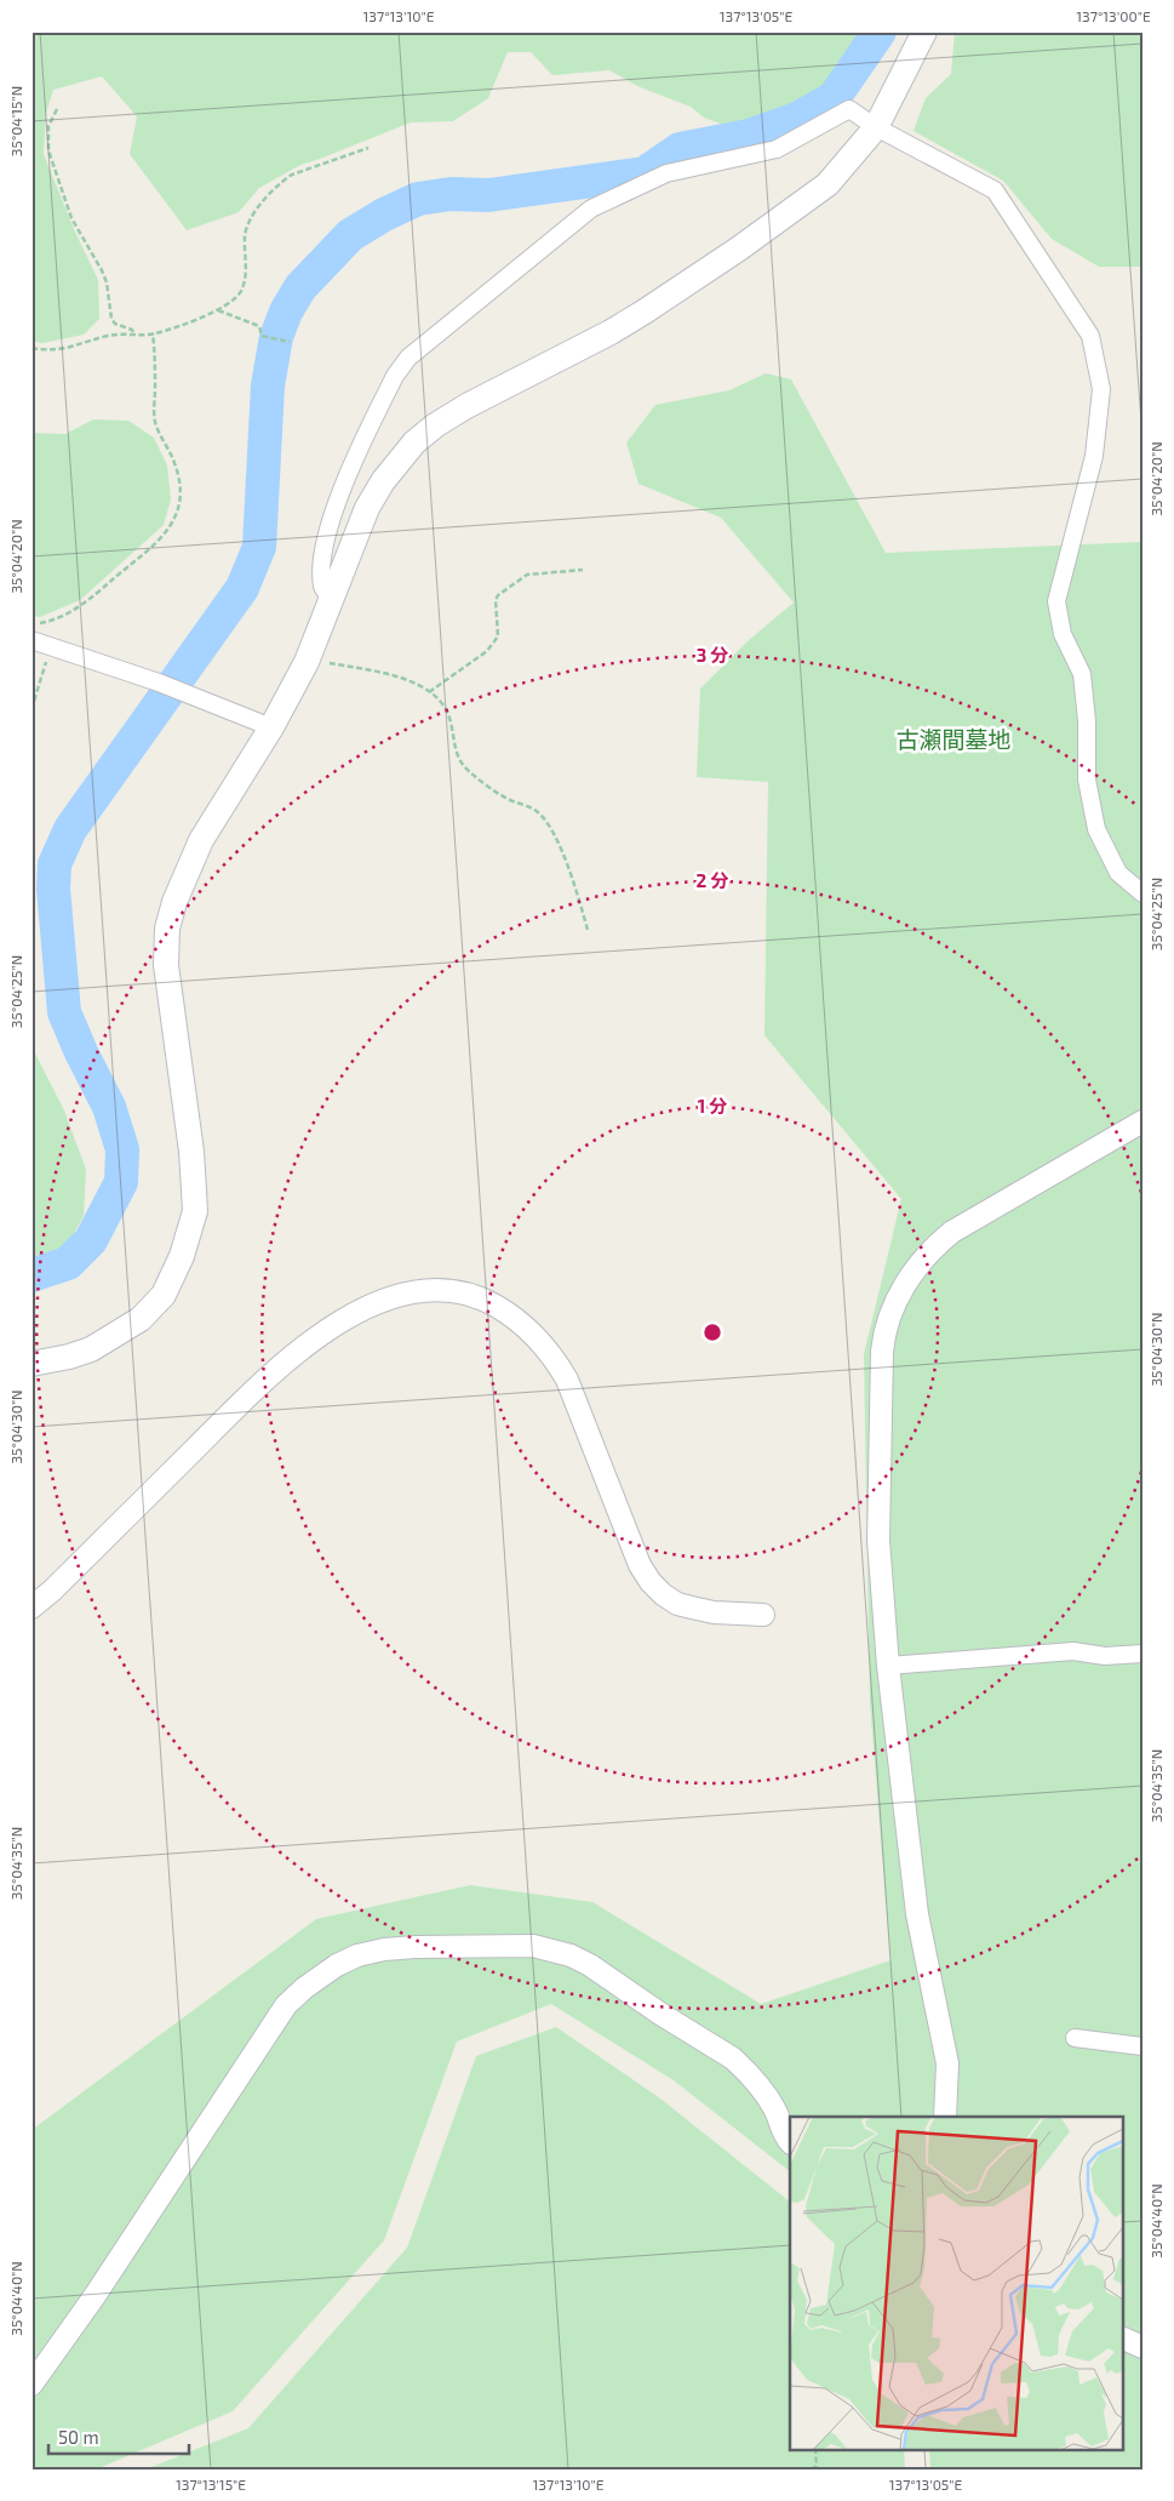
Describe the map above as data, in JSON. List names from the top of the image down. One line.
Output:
{"parks":["古瀬間墓地"],"scale_bar":"50 m","coordinates":["137°13'10\"E","137°13'05\"E","137°13'00\"E","35°04'15\"N","35°04'20\"N","35°04'25\"N","35°04'30\"N","35°04'35\"N","35°04'40\"N","137°13'15\"E"],"rings":["3 分","2 分","1 分"]}
